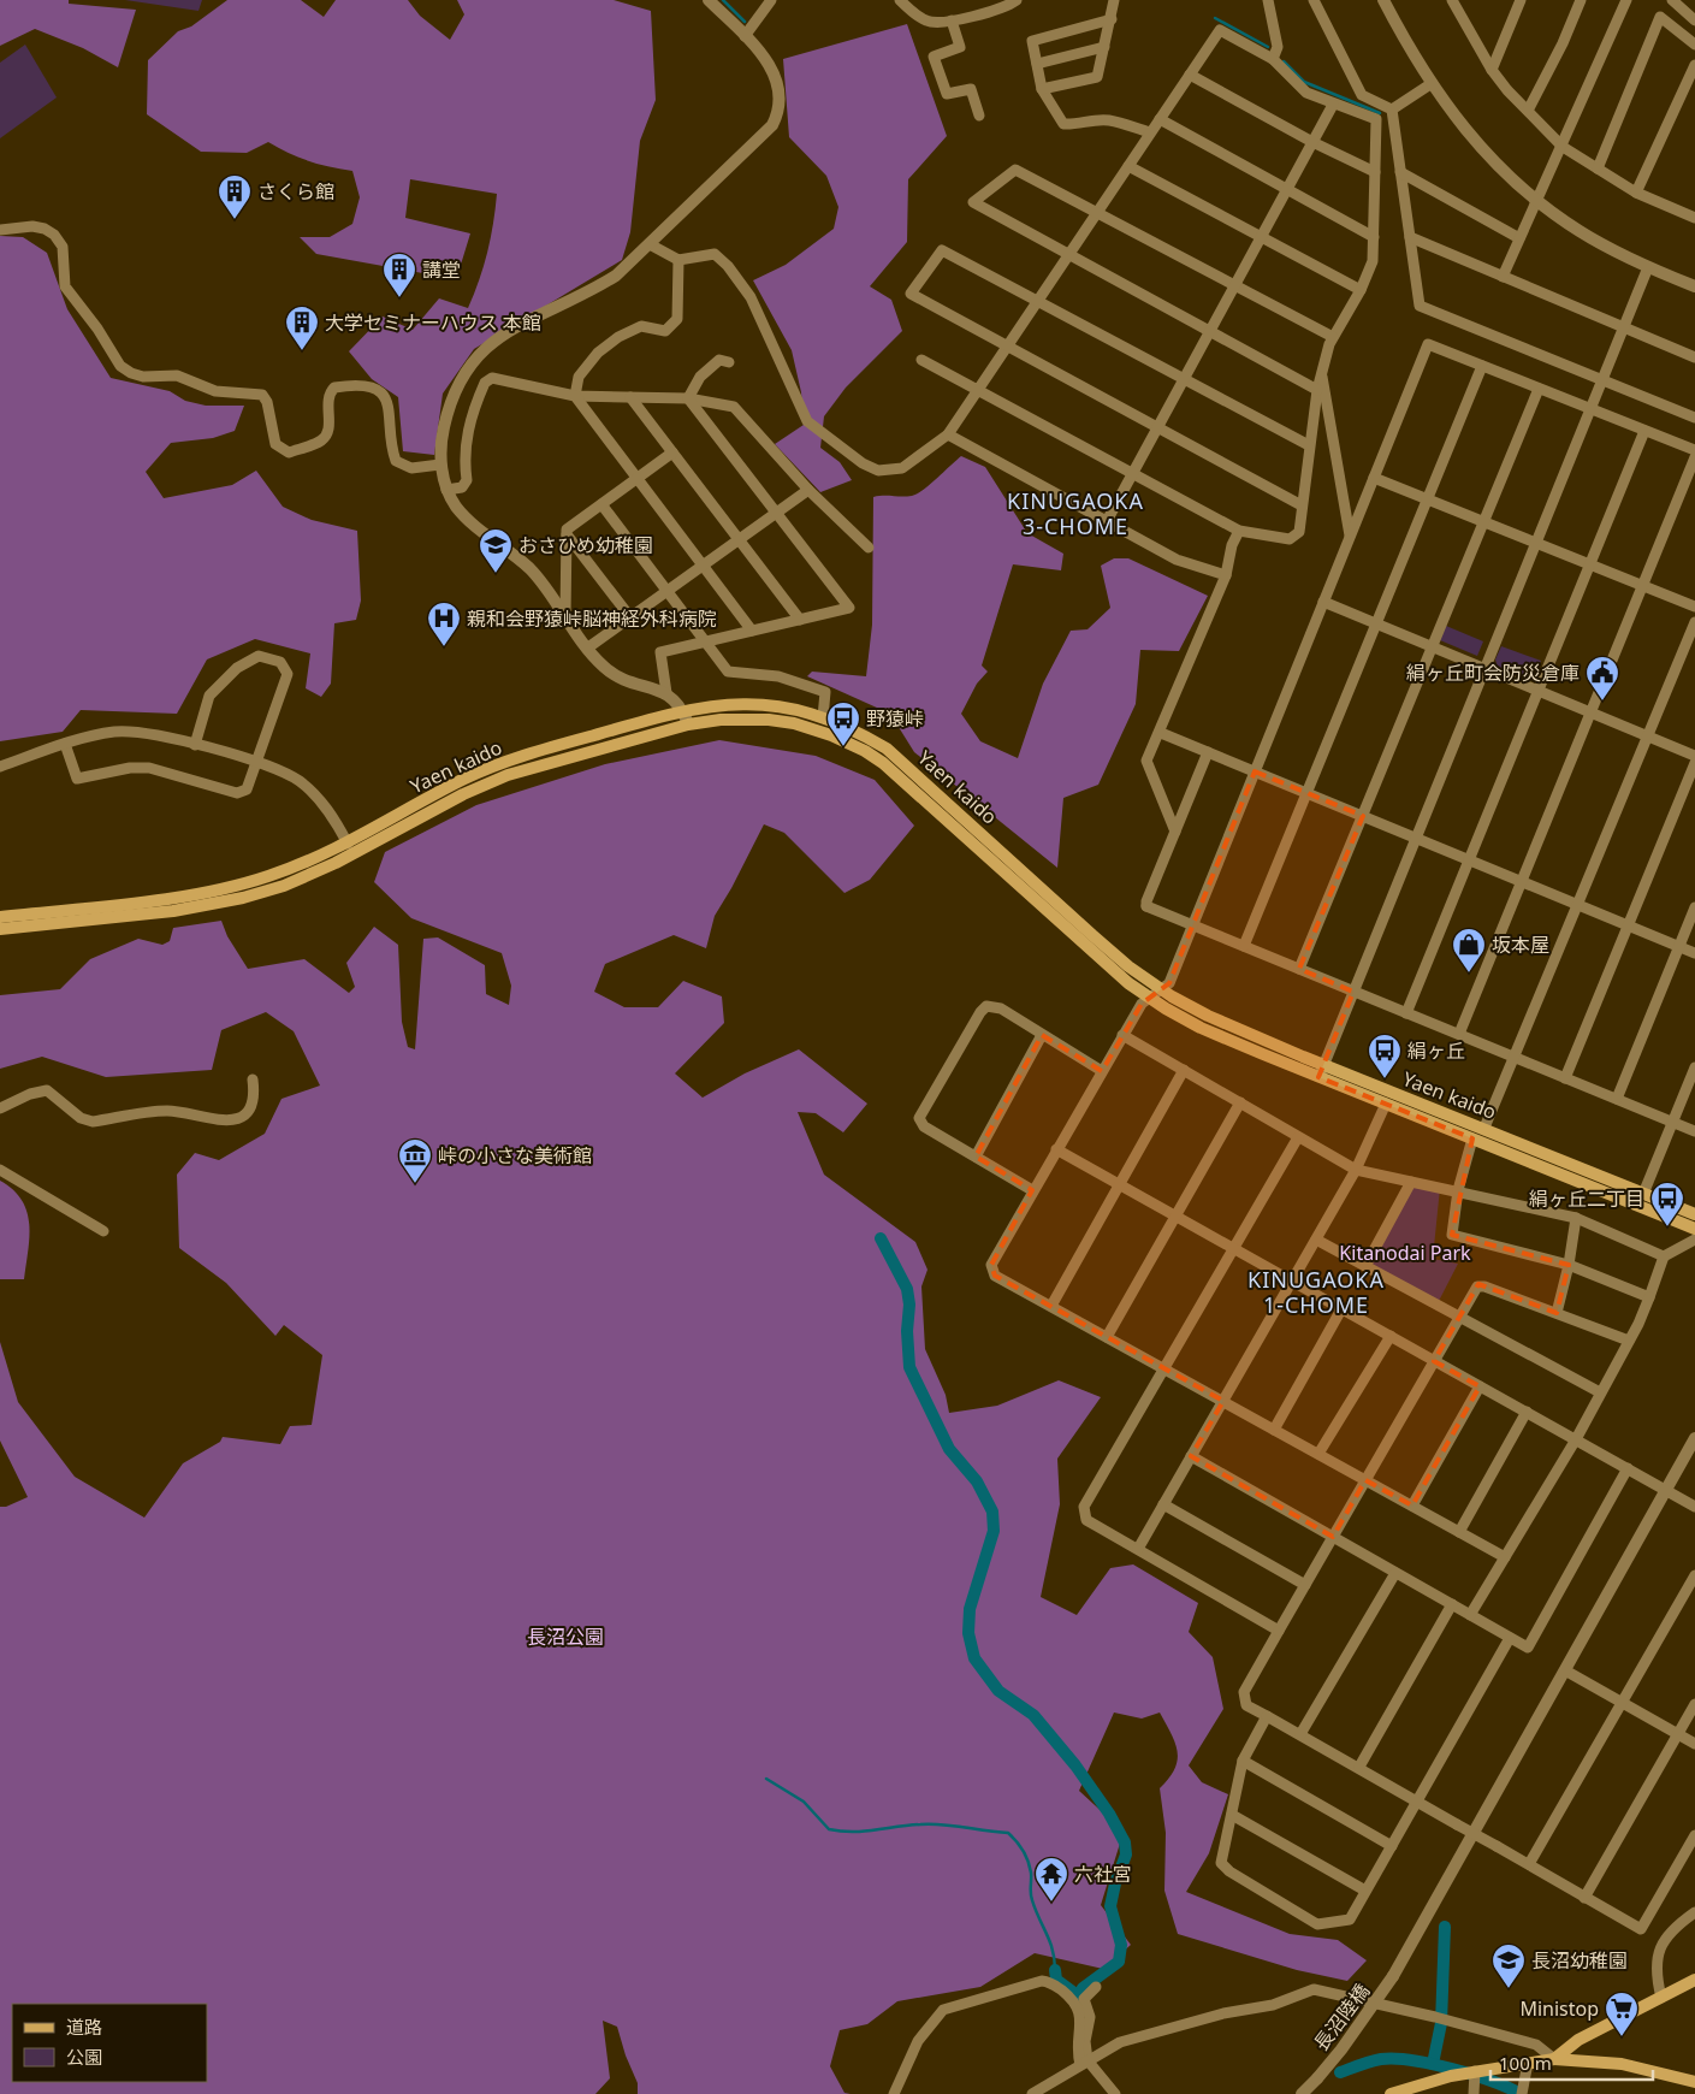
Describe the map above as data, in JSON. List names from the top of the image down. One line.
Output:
{"streets":{"main road":["Yaen kaido"],"street":["長沼陸橋"]},"districts":["KINUGAOKA 3-CHOME","KINUGAOKA 1-CHOME"],"parks":["Kitanodai Park","長沼公園"],"places":{"building":["さくら館","講堂","大学セミナーハウス 本館"],"school or university":["おさひめ幼稚園","長沼幼稚園"],"hospital":["親和会野猿峠脳神経外科病院"],"public building":["絹ヶ丘町会防災倉庫"],"bus stop":["野猿峠","絹ヶ丘","絹ヶ丘二丁目"],"shop":["坂本屋"],"museum":["峠の小さな美術館"],"temple":["六社宮"],"supermarket":["Ministop"]},"legend":["道路","公園"],"scale_bar":"100 m"}
